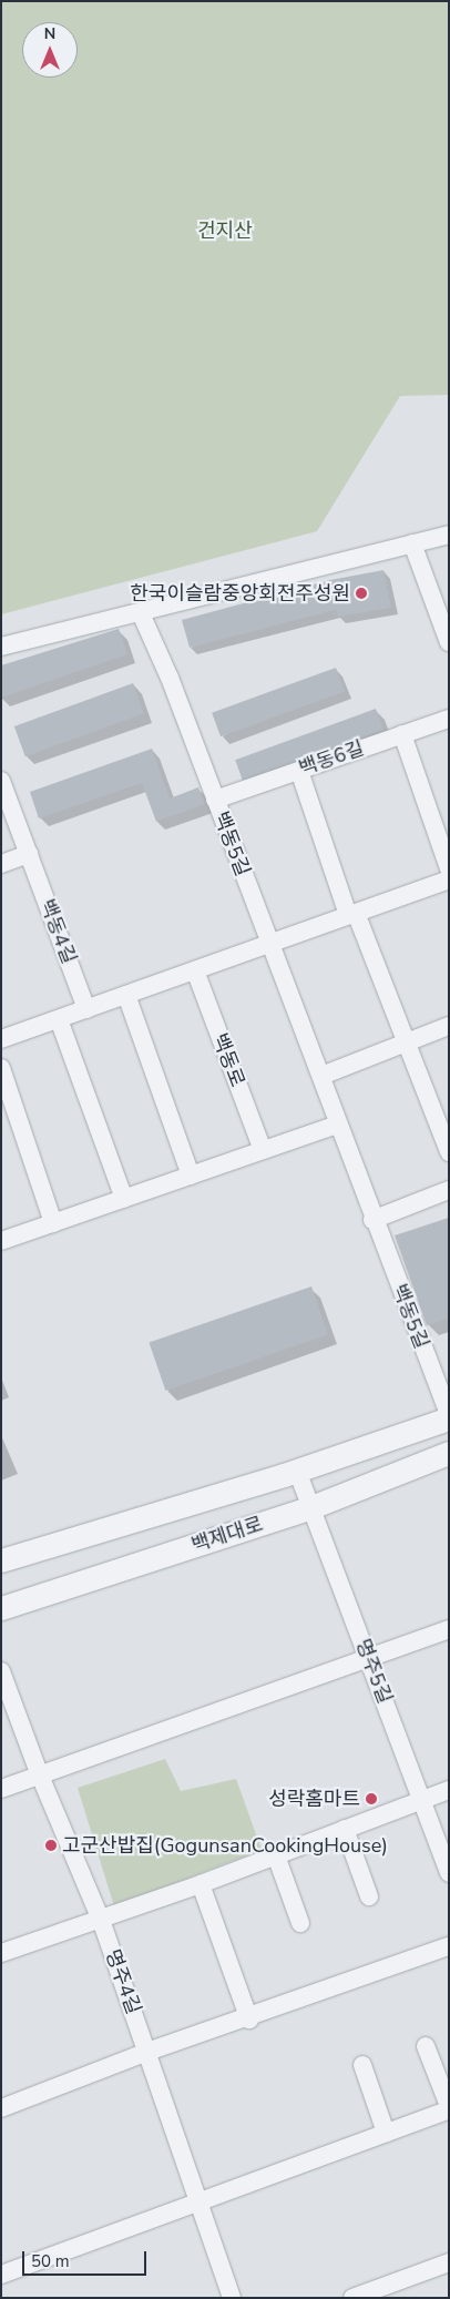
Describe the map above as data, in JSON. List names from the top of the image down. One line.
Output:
{"streets":{"street":["백동6길","백동5길","백동4길","백동로","백제대로","명주5길","명주4길"]},"crossings":[["백동6길","백동5길"],["백제대로","명주5길"]],"parks":["건지산"],"places":["한국이슬람중앙회전주성원","성락홈마트","고군산밥집(GogunsanCookingHouse)"],"scale_bar":"50 m","north":"top"}
